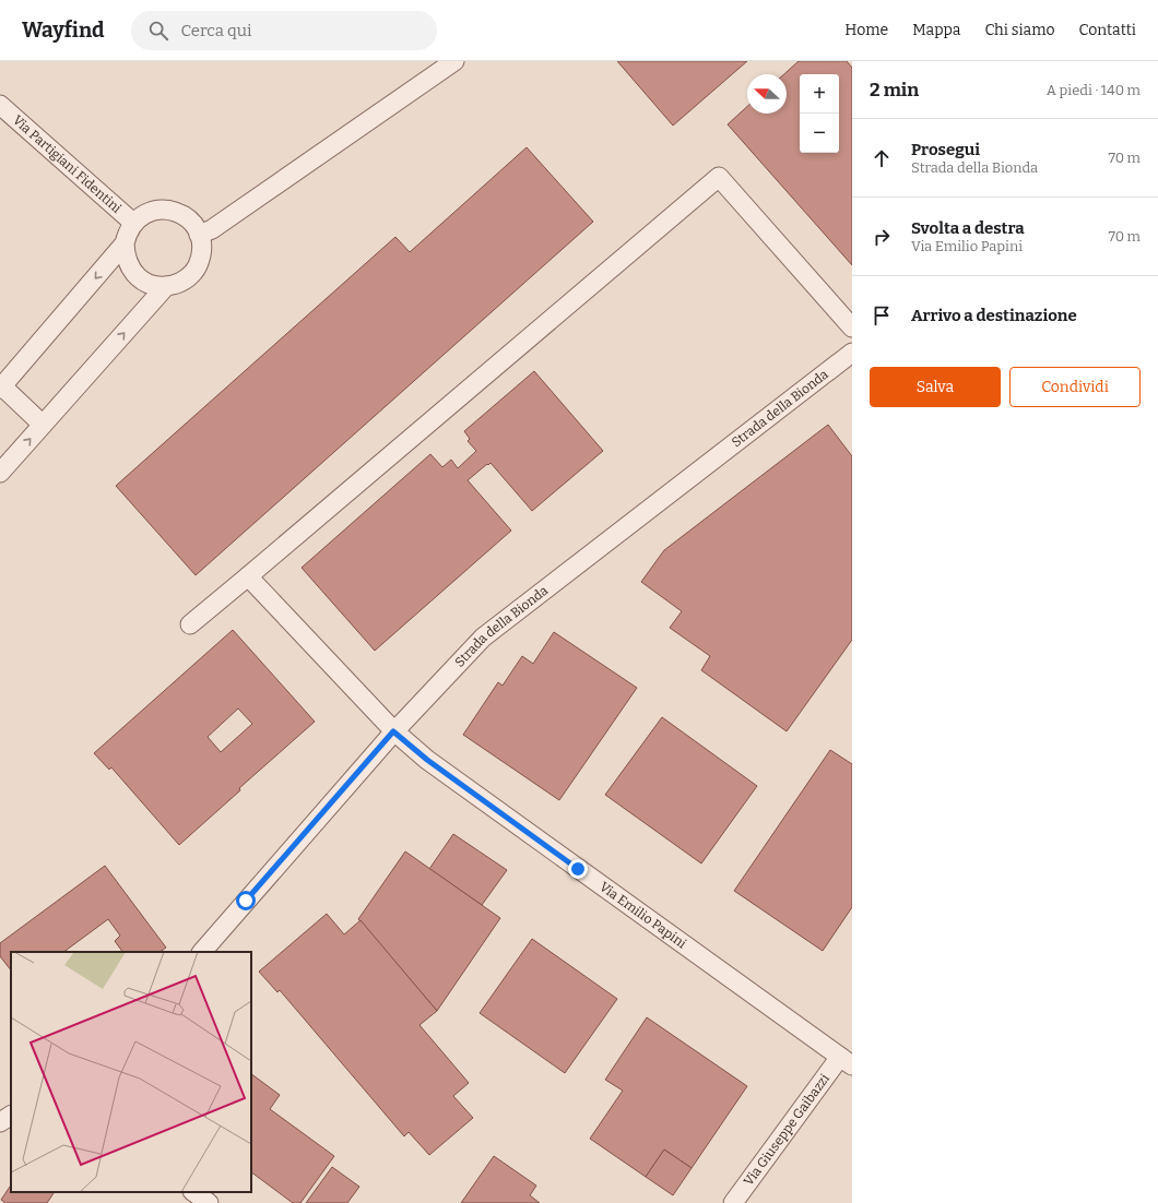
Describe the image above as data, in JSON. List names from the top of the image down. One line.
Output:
{"streets":{"street":["Via Partigiani Fidentini","Strada della Bionda","Via Emilio Papini","Via Giuseppe Gaibazzi"]},"crossings":[["Strada della Bionda","Via Emilio Papini"],["Via Emilio Papini","Via Giuseppe Gaibazzi"]],"north":"left","page":{"header":"Wayfind","search":"Cerca qui","nav":["Home","Mappa","Chi siamo","Contatti"],"heading":["2 min","A piedi · 140 m"],"map_buttons":["+","−"],"list":[["Prosegui","Strada della Bionda","70 m"],["Svolta a destra","Via Emilio Papini","70 m"],"Arrivo a destinazione"],"buttons":["Salva","Condividi"]}}
